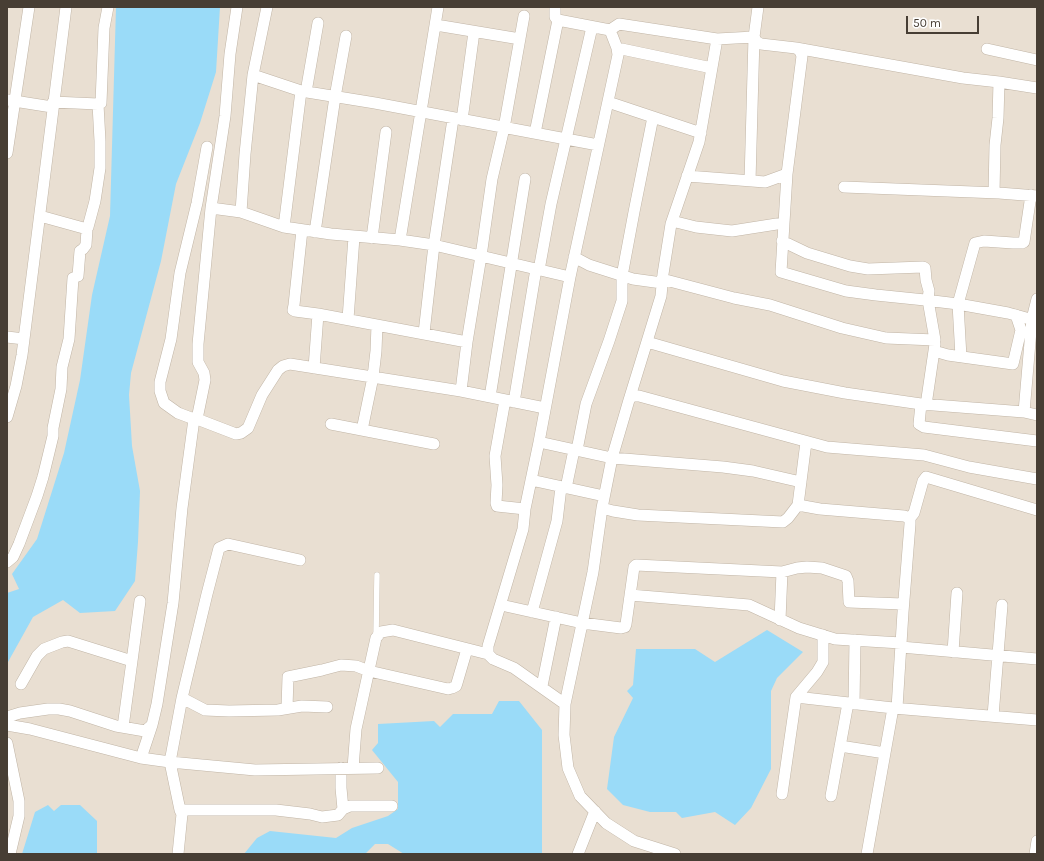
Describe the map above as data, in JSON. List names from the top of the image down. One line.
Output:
{"scale_bar":"50 m"}
